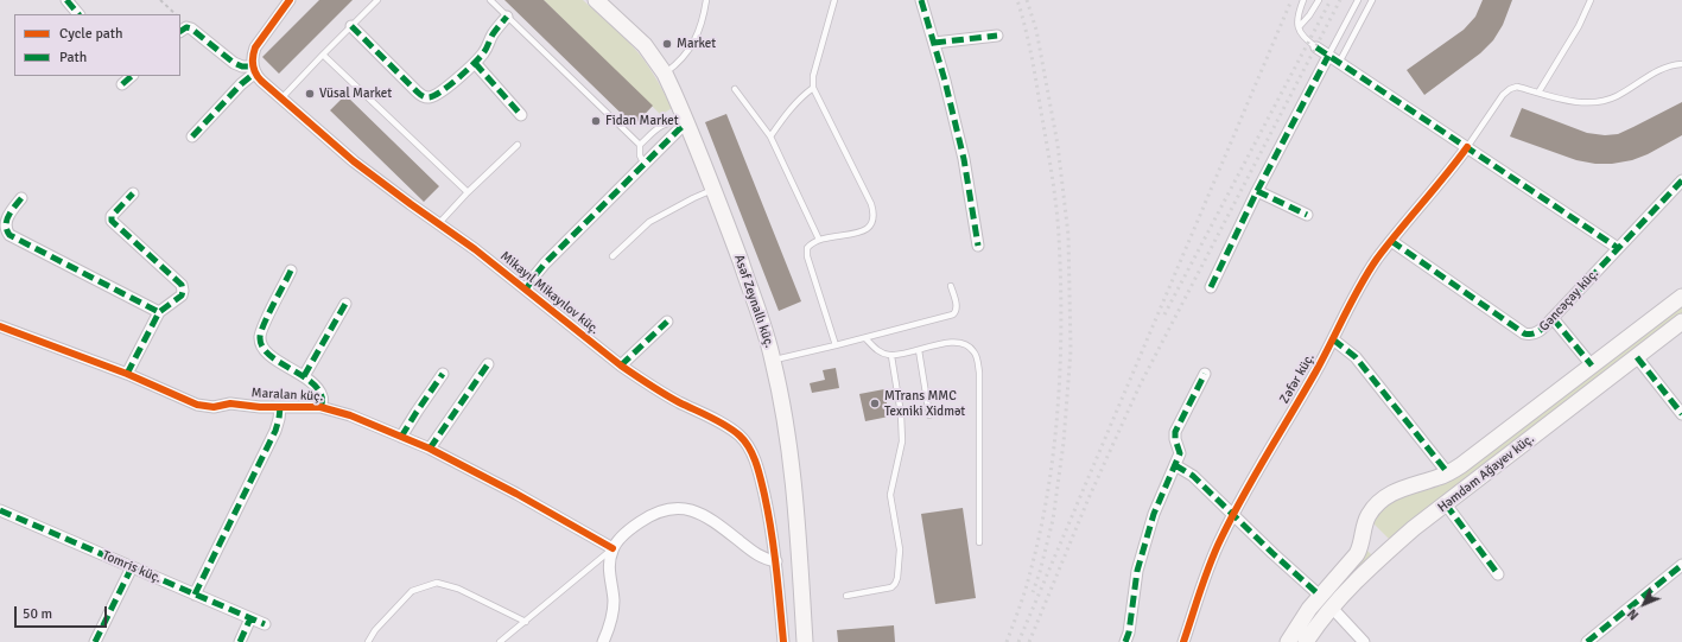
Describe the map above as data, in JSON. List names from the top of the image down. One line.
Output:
{"streets":{"street":["Mikayıl Mikayılov küç.","Gəncəçay küç.","Asəf Zeynallı küç.","Zəfər küç.","Maralan küç.","Həmdəm Ağayev küç.","Tomris küç."]},"crossings":[["Gəncəçay küç.","Zəfər küç."]],"places":["Market","Vüsal Market","Fidan Market","MTrans MMC Texniki Xidmət"],"legend":["Cycle path","Path"],"scale_bar":"50 m","north":"bottom left"}
